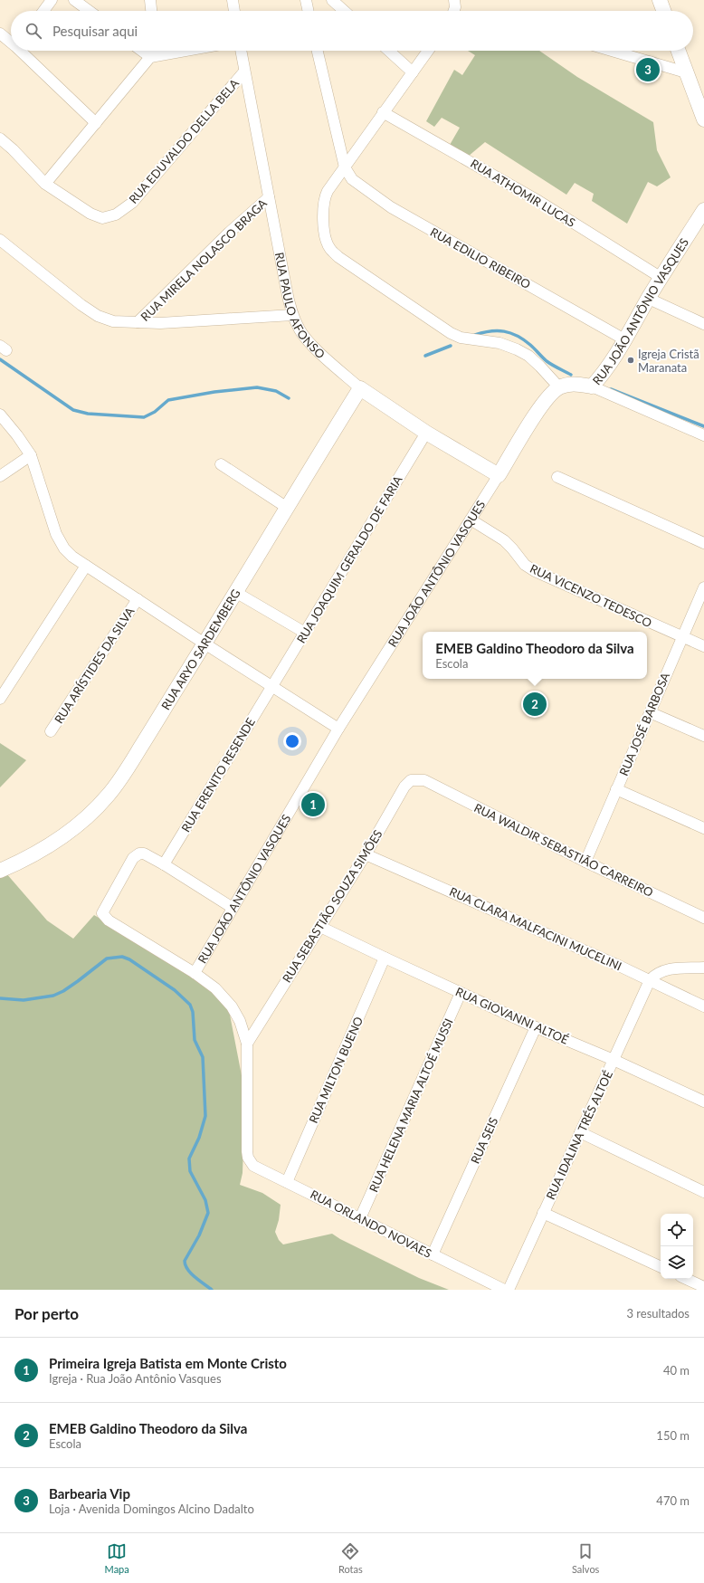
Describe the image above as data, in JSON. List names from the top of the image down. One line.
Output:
{"streets":{"street":["RUA EDUVALDO DELLA BELA","RUA ATHOMIR LUCAS","RUA EDILIO RIBEIRO","RUA MIRELA NOLASCO BRAGA","RUA PAULO AFONSO","RUA JOÃO ANTÔNIO VASQUES","RUA JOAQUIM GERALDO DE FARIA","RUA VICENZO TEDESCO","RUA ARYO SARDEMBERG","RUA ARÍSTIDES DA SILVA","RUA JOSÉ BARBOSA","RUA ERENITO RESENDE","RUA WALDIR SEBASTIÃO CARREIRO","RUA SEBASTIÃO SOUZA SIMÕES","RUA CLARA MALFACINI MUCELINI","RUA GIOVANNI ALTOÉ","RUA MILTON BUENO","RUA HELENA MARIA ALTOÉ MUSSI","RUA IDALINA TRÉS ALTOÉ","RUA SEIS","RUA ORLANDO NOVAES"]},"crossings":[["RUA EDUVALDO DELLA BELA","RUA PAULO AFONSO"],["RUA ATHOMIR LUCAS","RUA JOÃO ANTÔNIO VASQUES"],["RUA EDILIO RIBEIRO","RUA JOÃO ANTÔNIO VASQUES"],["RUA MIRELA NOLASCO BRAGA","RUA PAULO AFONSO"],["RUA PAULO AFONSO","RUA JOÃO ANTÔNIO VASQUES"],["RUA PAULO AFONSO","RUA JOAQUIM GERALDO DE FARIA"],["RUA PAULO AFONSO","RUA ARYO SARDEMBERG"],["RUA JOÃO ANTÔNIO VASQUES","RUA VICENZO TEDESCO"],["RUA JOAQUIM GERALDO DE FARIA","RUA ERENITO RESENDE"],["RUA VICENZO TEDESCO","RUA JOSÉ BARBOSA"],["RUA JOSÉ BARBOSA","RUA WALDIR SEBASTIÃO CARREIRO"],["RUA WALDIR SEBASTIÃO CARREIRO","RUA SEBASTIÃO SOUZA SIMÕES"],["RUA SEBASTIÃO SOUZA SIMÕES","RUA CLARA MALFACINI MUCELINI"],["RUA SEBASTIÃO SOUZA SIMÕES","RUA GIOVANNI ALTOÉ"],["RUA SEBASTIÃO SOUZA SIMÕES","RUA ORLANDO NOVAES"],["RUA CLARA MALFACINI MUCELINI","RUA IDALINA TRÉS ALTOÉ"],["RUA GIOVANNI ALTOÉ","RUA MILTON BUENO"],["RUA GIOVANNI ALTOÉ","RUA HELENA MARIA ALTOÉ MUSSI"],["RUA GIOVANNI ALTOÉ","RUA IDALINA TRÉS ALTOÉ"],["RUA GIOVANNI ALTOÉ","RUA SEIS"],["RUA MILTON BUENO","RUA ORLANDO NOVAES"],["RUA HELENA MARIA ALTOÉ MUSSI","RUA ORLANDO NOVAES"],["RUA SEIS","RUA ORLANDO NOVAES"]],"places":["Igreja Cristã Maranata"],"page":{"search":"Pesquisar aqui","pins":["3","2","1"],"popup":["EMEB Galdino Theodoro da Silva","Escola"],"heading":["Por perto","3 resultados"],"list":[{"mark":"1","name":"Primeira Igreja Batista em Monte Cristo","note":"Igreja · Rua João Antônio Vasques","value":"40 m"},{"mark":"2","name":"EMEB Galdino Theodoro da Silva","note":"Escola","value":"150 m"},{"mark":"3","name":"Barbearia Vip","note":"Loja · Avenida Domingos Alcino Dadalto","value":"470 m"}],"nav":["Mapa","Rotas","Salvos"]}}
